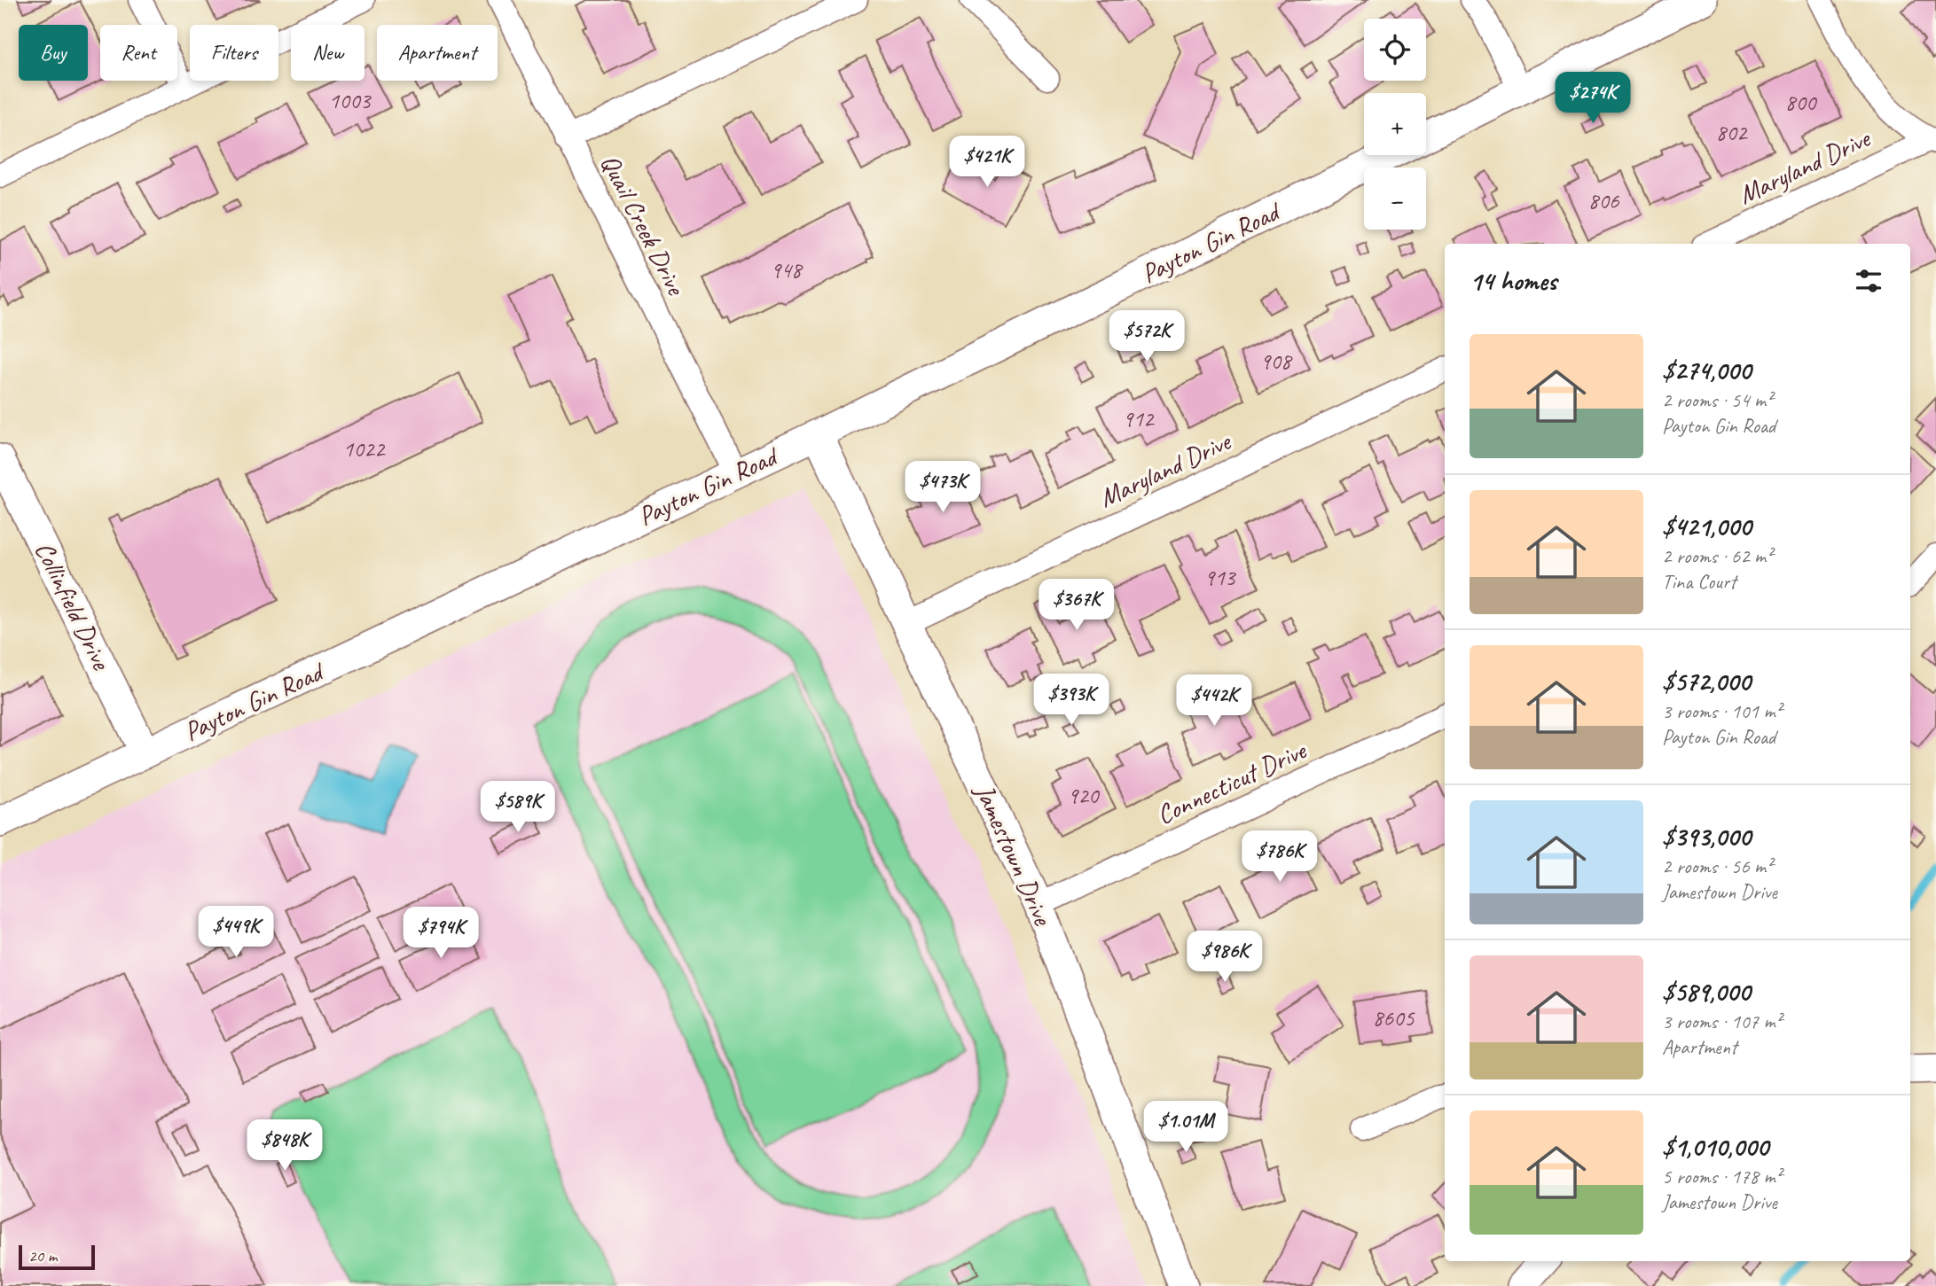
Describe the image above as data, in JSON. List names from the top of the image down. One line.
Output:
{"streets":{"street":["Maryland Drive","Quail Creek Drive","Payton Gin Road","Collinfield Drive","Connecticut Drive","Jamestown Drive"]},"crossings":[["Maryland Drive","Jamestown Drive"],["Quail Creek Drive","Payton Gin Road"],["Payton Gin Road","Collinfield Drive"],["Payton Gin Road","Jamestown Drive"],["Connecticut Drive","Jamestown Drive"]],"house_numbers":["1003","800","802","806","948","908","912","1022","913","920","8605"],"scale_bar":"20 m","page":{"map_buttons":["+","−"],"chip":["Buy","Rent","Filters","New","Apartment"],"price":["$274K","$421K","$572K","$473K","$367K","$393K","$442K","$589K","$786K","$449K","$794K","$986K","$1.01M","$848K"],"heading":"14 homes","list":[{"name":"$274,000","note":"2 rooms · 54 m² · Payton Gin Road"},{"name":"$421,000","note":"2 rooms · 62 m² · Tina Court"},{"name":"$572,000","note":"3 rooms · 101 m² · Payton Gin Road"},{"name":"$393,000","note":"2 rooms · 56 m² · Jamestown Drive"},{"name":"$589,000","note":"3 rooms · 107 m² · Apartment"},{"name":"$1,010,000","note":"5 rooms · 178 m² · Jamestown Drive"}],"scale":"20 m"}}
